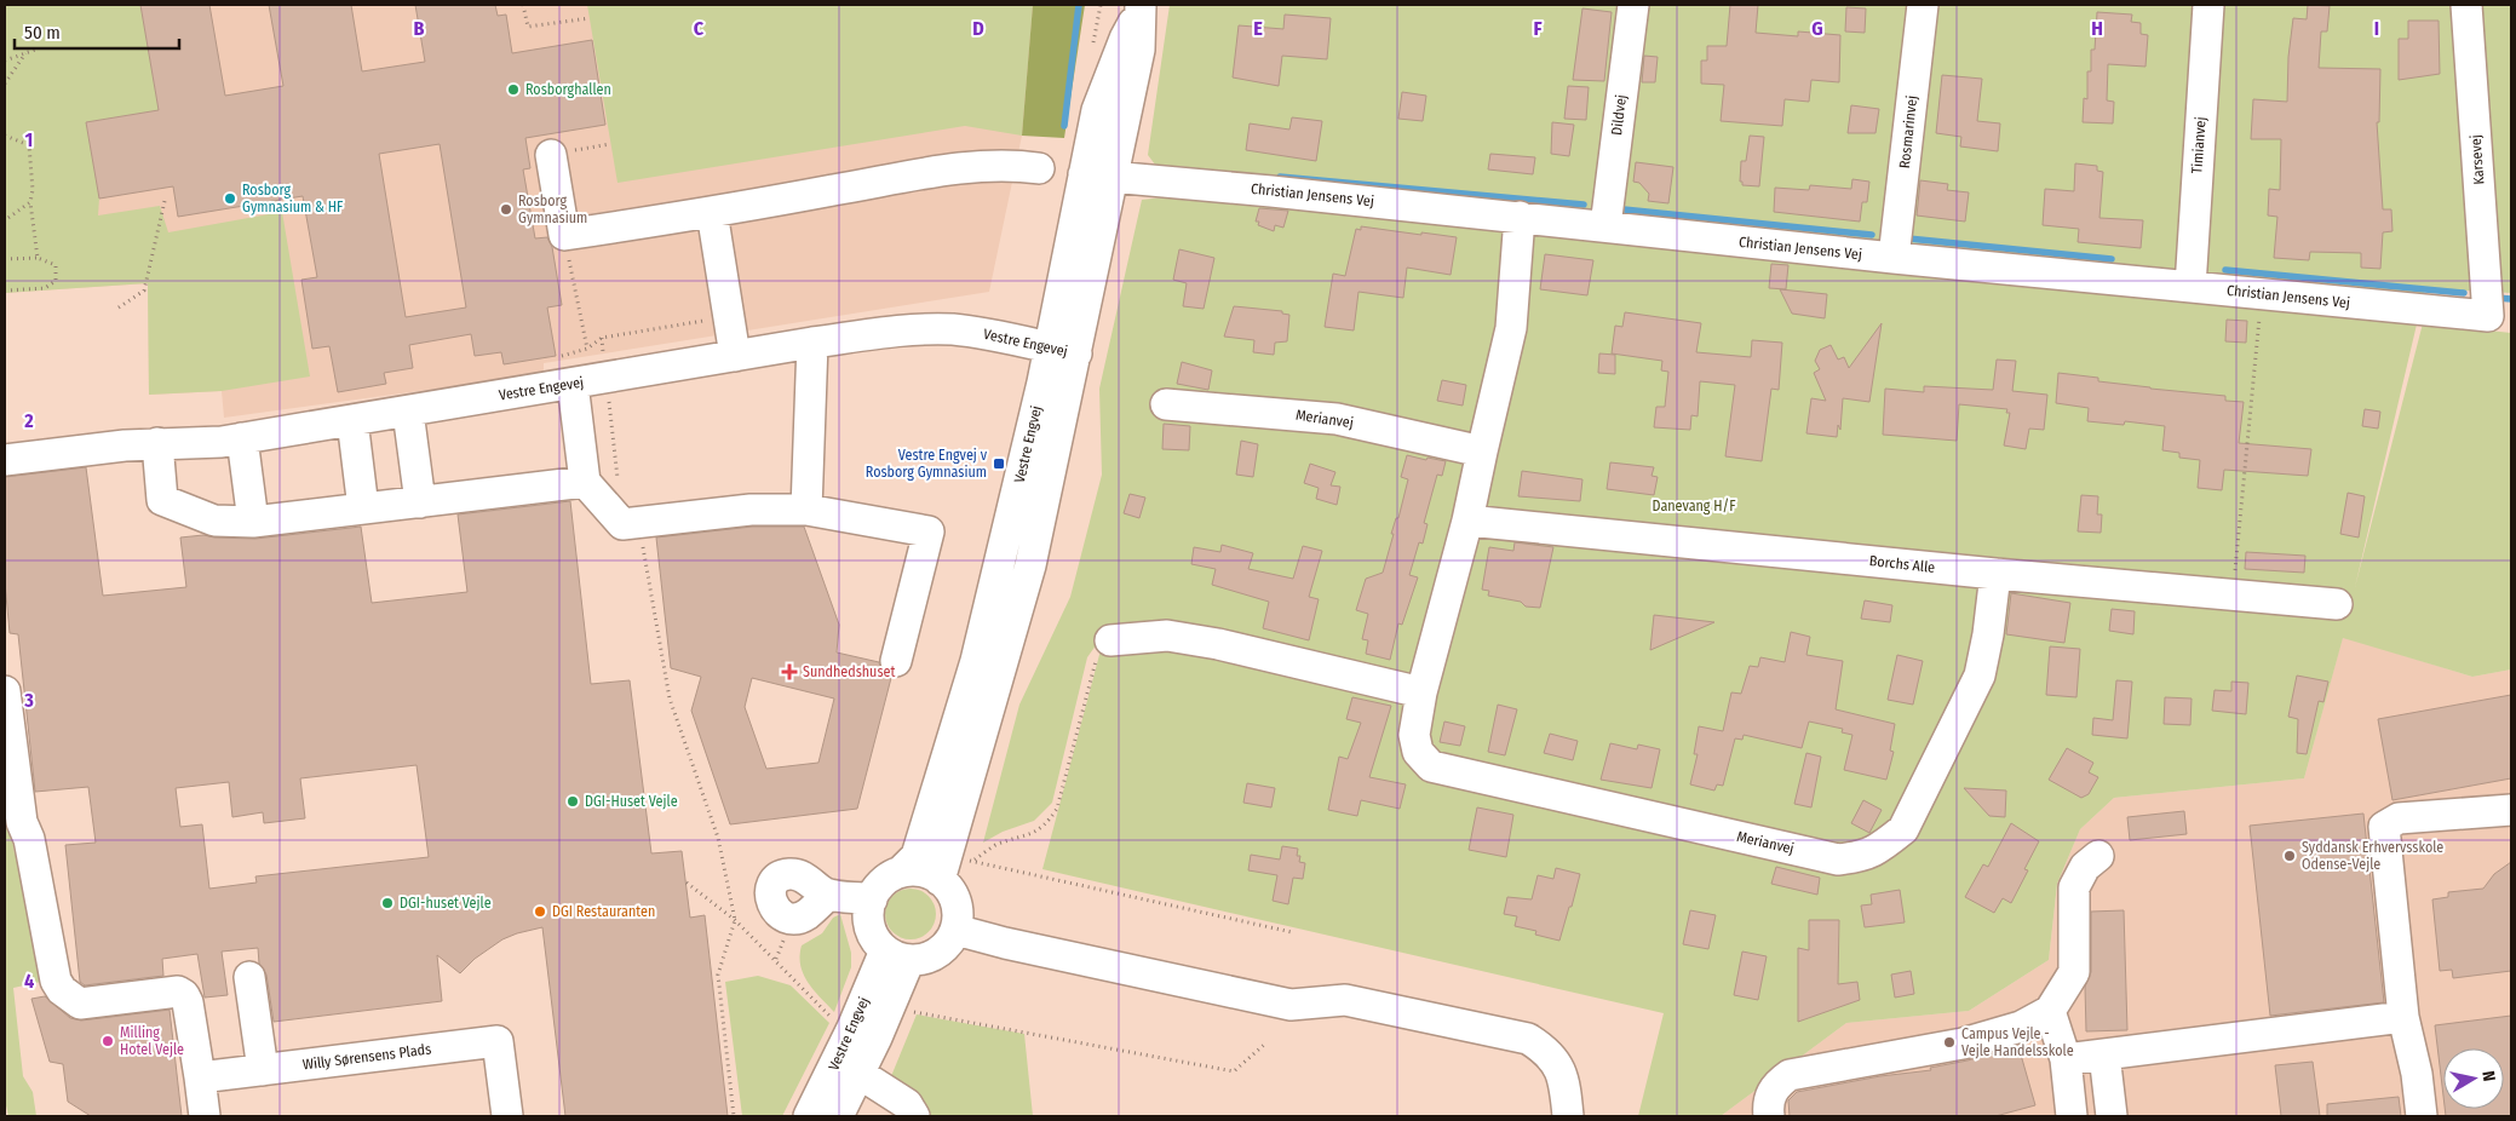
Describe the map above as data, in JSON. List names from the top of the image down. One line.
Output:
{"streets":{"street":["Dildvej","Rosmarinvej","Timianvej","Karsevej","Christian Jensens Vej","Vestre Engevej","Merianvej","Vestre Engvej","Borchs Alle","Willy Sørensens Plads"]},"crossings":[["Dildvej","Christian Jensens Vej"],["Rosmarinvej","Christian Jensens Vej"],["Timianvej","Christian Jensens Vej"],["Karsevej","Christian Jensens Vej"],["Christian Jensens Vej","Merianvej"],["Christian Jensens Vej","Vestre Engvej"],["Vestre Engevej","Vestre Engvej"],["Merianvej","Borchs Alle"]],"parks":["Danevang H/F"],"places":{"other":["Rosborghallen","Rosborg Gymnasium & HF","Rosborg Gymnasium","DGI-Huset Vejle","Syddansk Erhvervsskole Odense-Vejle","DGI-huset Vejle","DGI Restauranten","Milling Hotel Vejle","Campus Vejle - Vejle Handelsskole"],"transit":["Vestre Engvej v Rosborg Gymnasium"],"health":["Sundhedshuset"]},"scale_bar":"50 m","north":"right","grid":{"columns":["B","C","D","E","F","G","H","I"],"rows":["1","2","3","4"]}}
